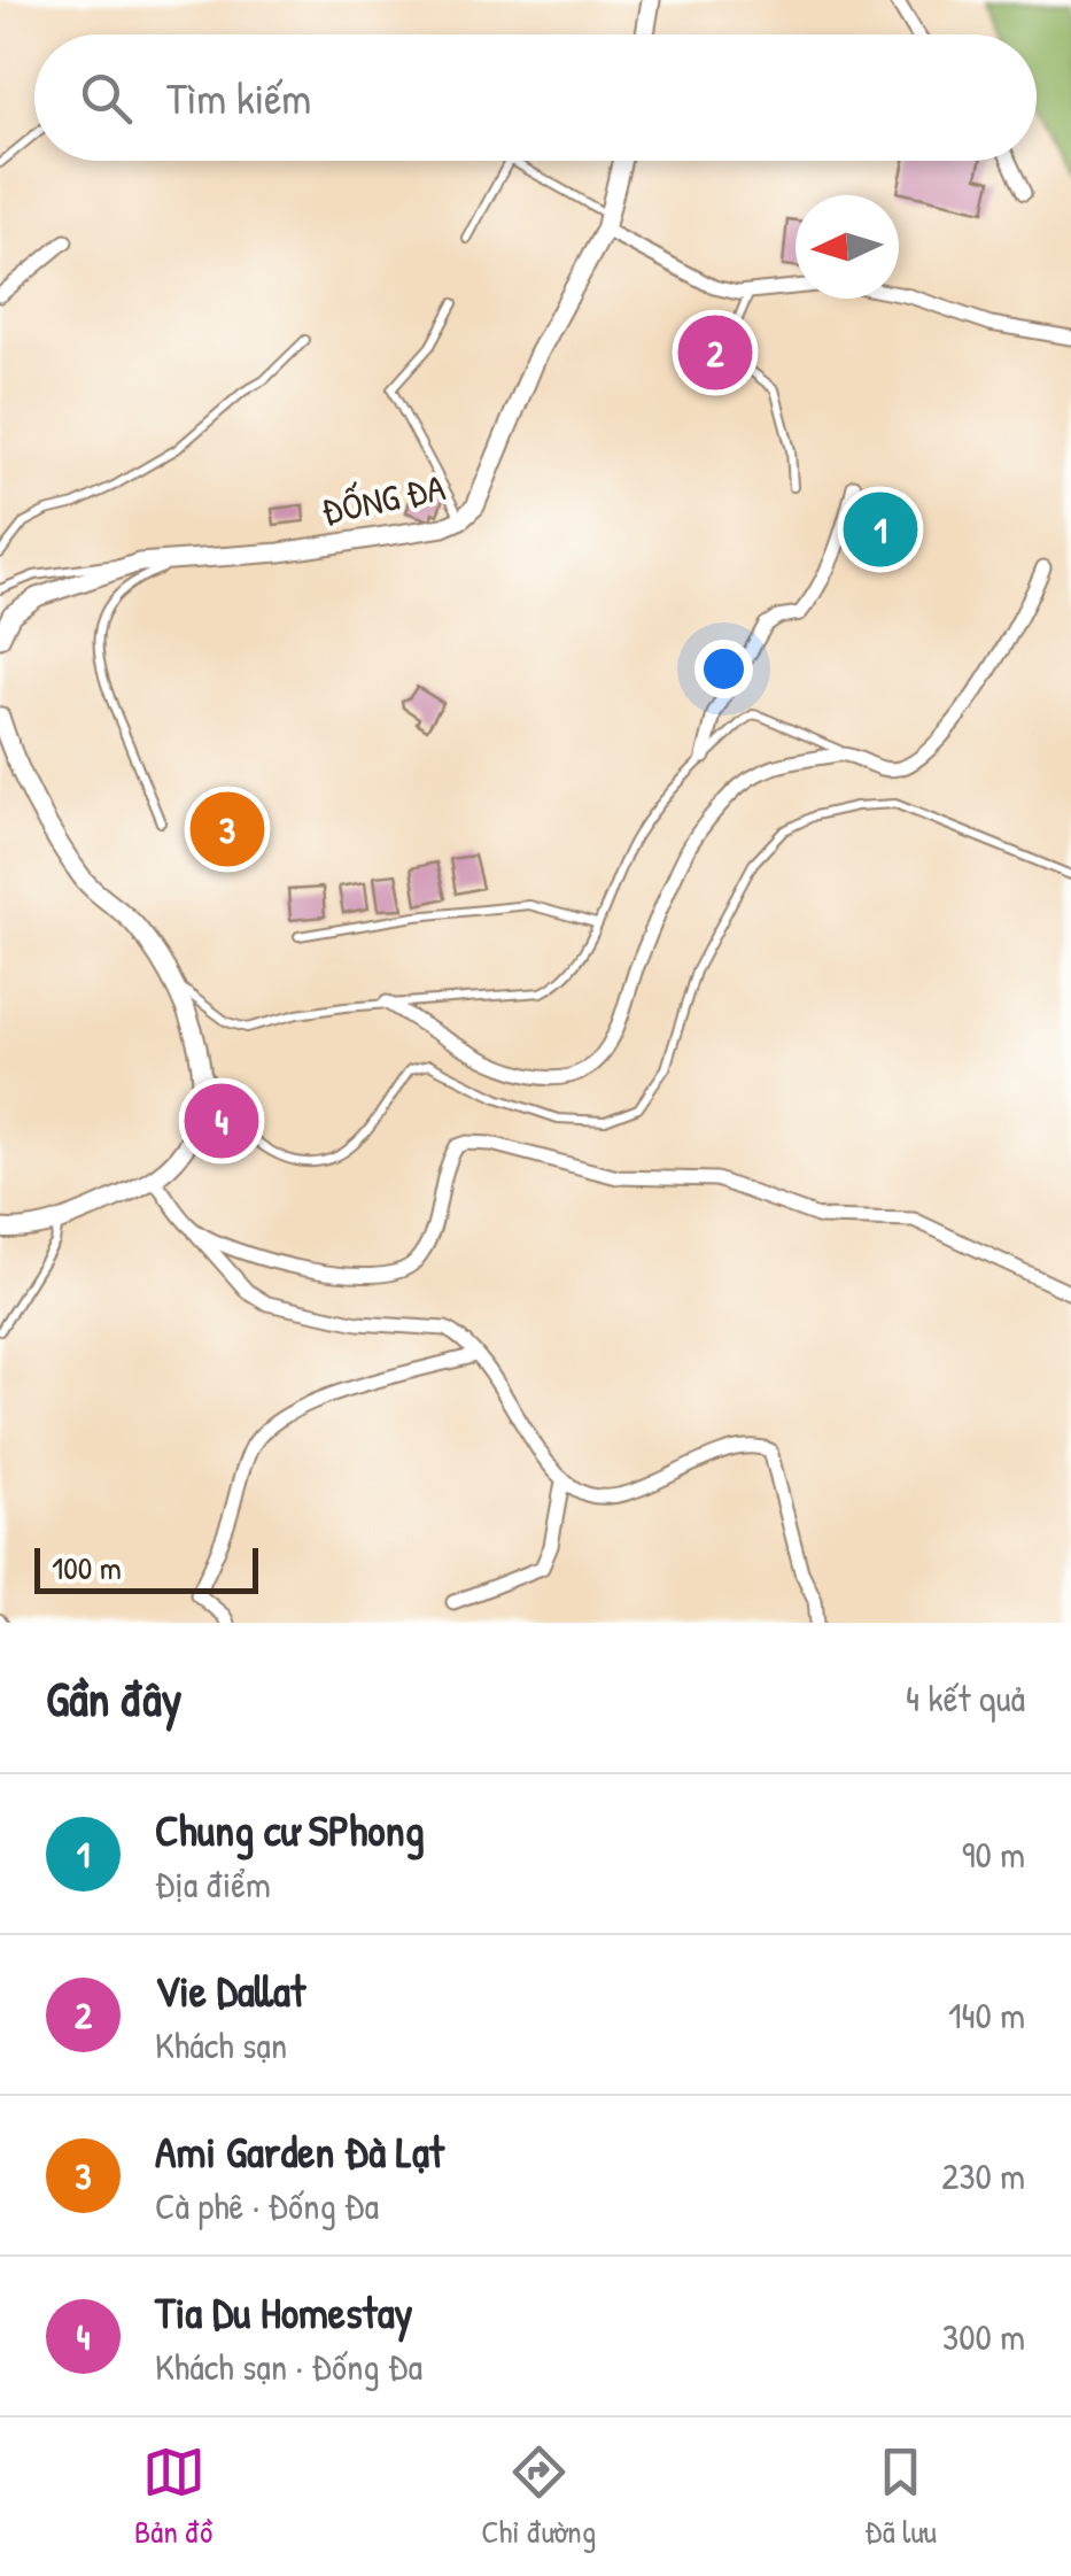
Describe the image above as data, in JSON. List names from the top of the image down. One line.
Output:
{"streets":{"street":["ĐỐNG ĐA"]},"scale_bar":"100 m","north":"left","page":{"search":"Tìm kiếm","pins":["2","1","3","4"],"scale":"100 m","heading":["Gần đây","4 kết quả"],"list":[{"mark":"1","name":"Chung cư SPhong","note":"Địa điểm","value":"90 m"},{"mark":"2","name":"Vie Dallat","note":"Khách sạn","value":"140 m"},{"mark":"3","name":"Ami Garden Đà Lạt","note":"Cà phê · Đống Đa","value":"230 m"},{"mark":"4","name":"Tia Du Homestay","note":"Khách sạn · Đống Đa","value":"300 m"}],"nav":["Bản đồ","Chỉ đường","Đã lưu"]}}
